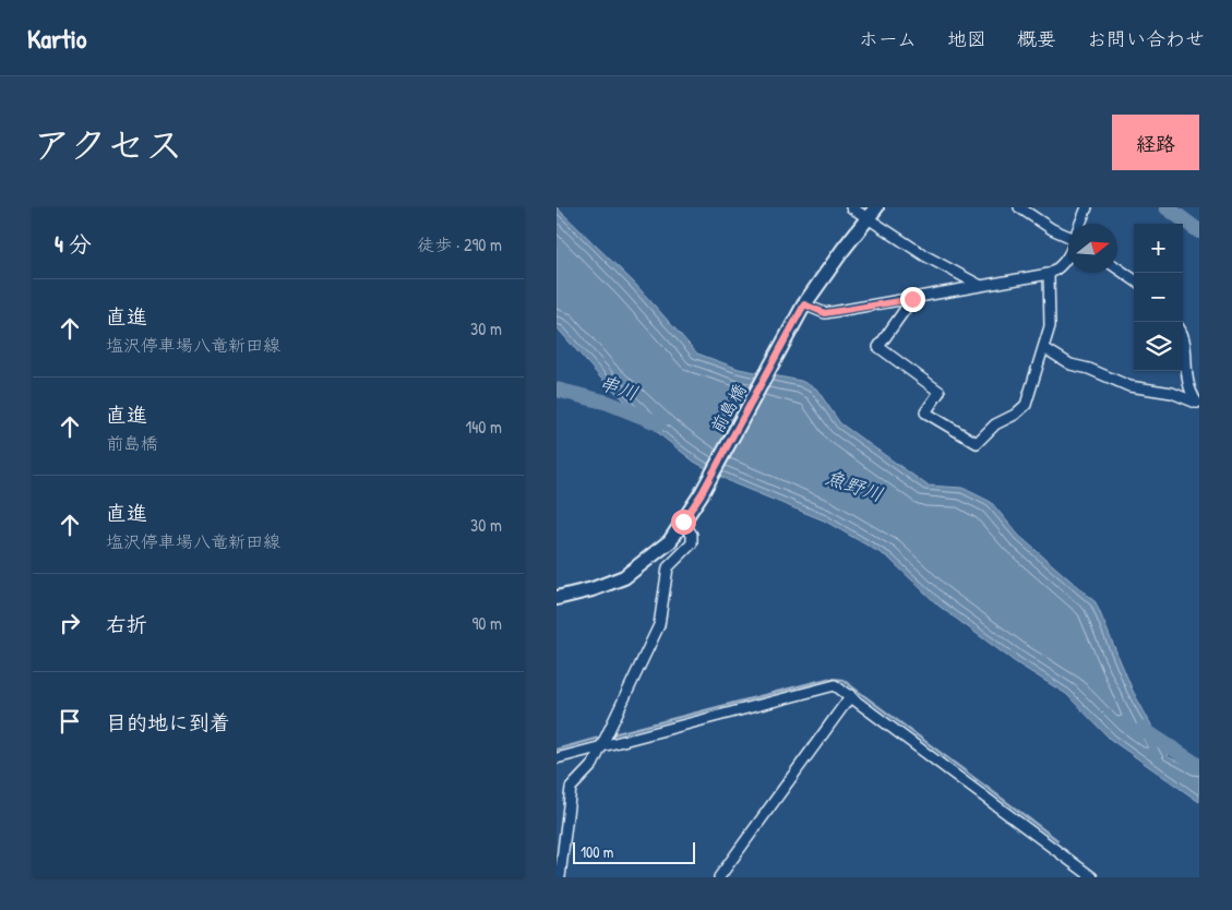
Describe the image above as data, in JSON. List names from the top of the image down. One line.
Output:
{"streets":{"main road":["前島橋"]},"water":["串川","魚野川"],"scale_bar":"100 m","north":"right","page":{"header":"Kartio","nav":["ホーム","地図","概要","お問い合わせ"],"title":"アクセス","buttons":"経路","heading":["4 分","徒歩 · 290 m"],"map_buttons":["+","−"],"list":[["直進","塩沢停車場八竜新田線","30 m"],["直進","前島橋","140 m"],["直進","塩沢停車場八竜新田線","30 m"],["右折","90 m"],"目的地に到着"],"scale":"100 m"}}
